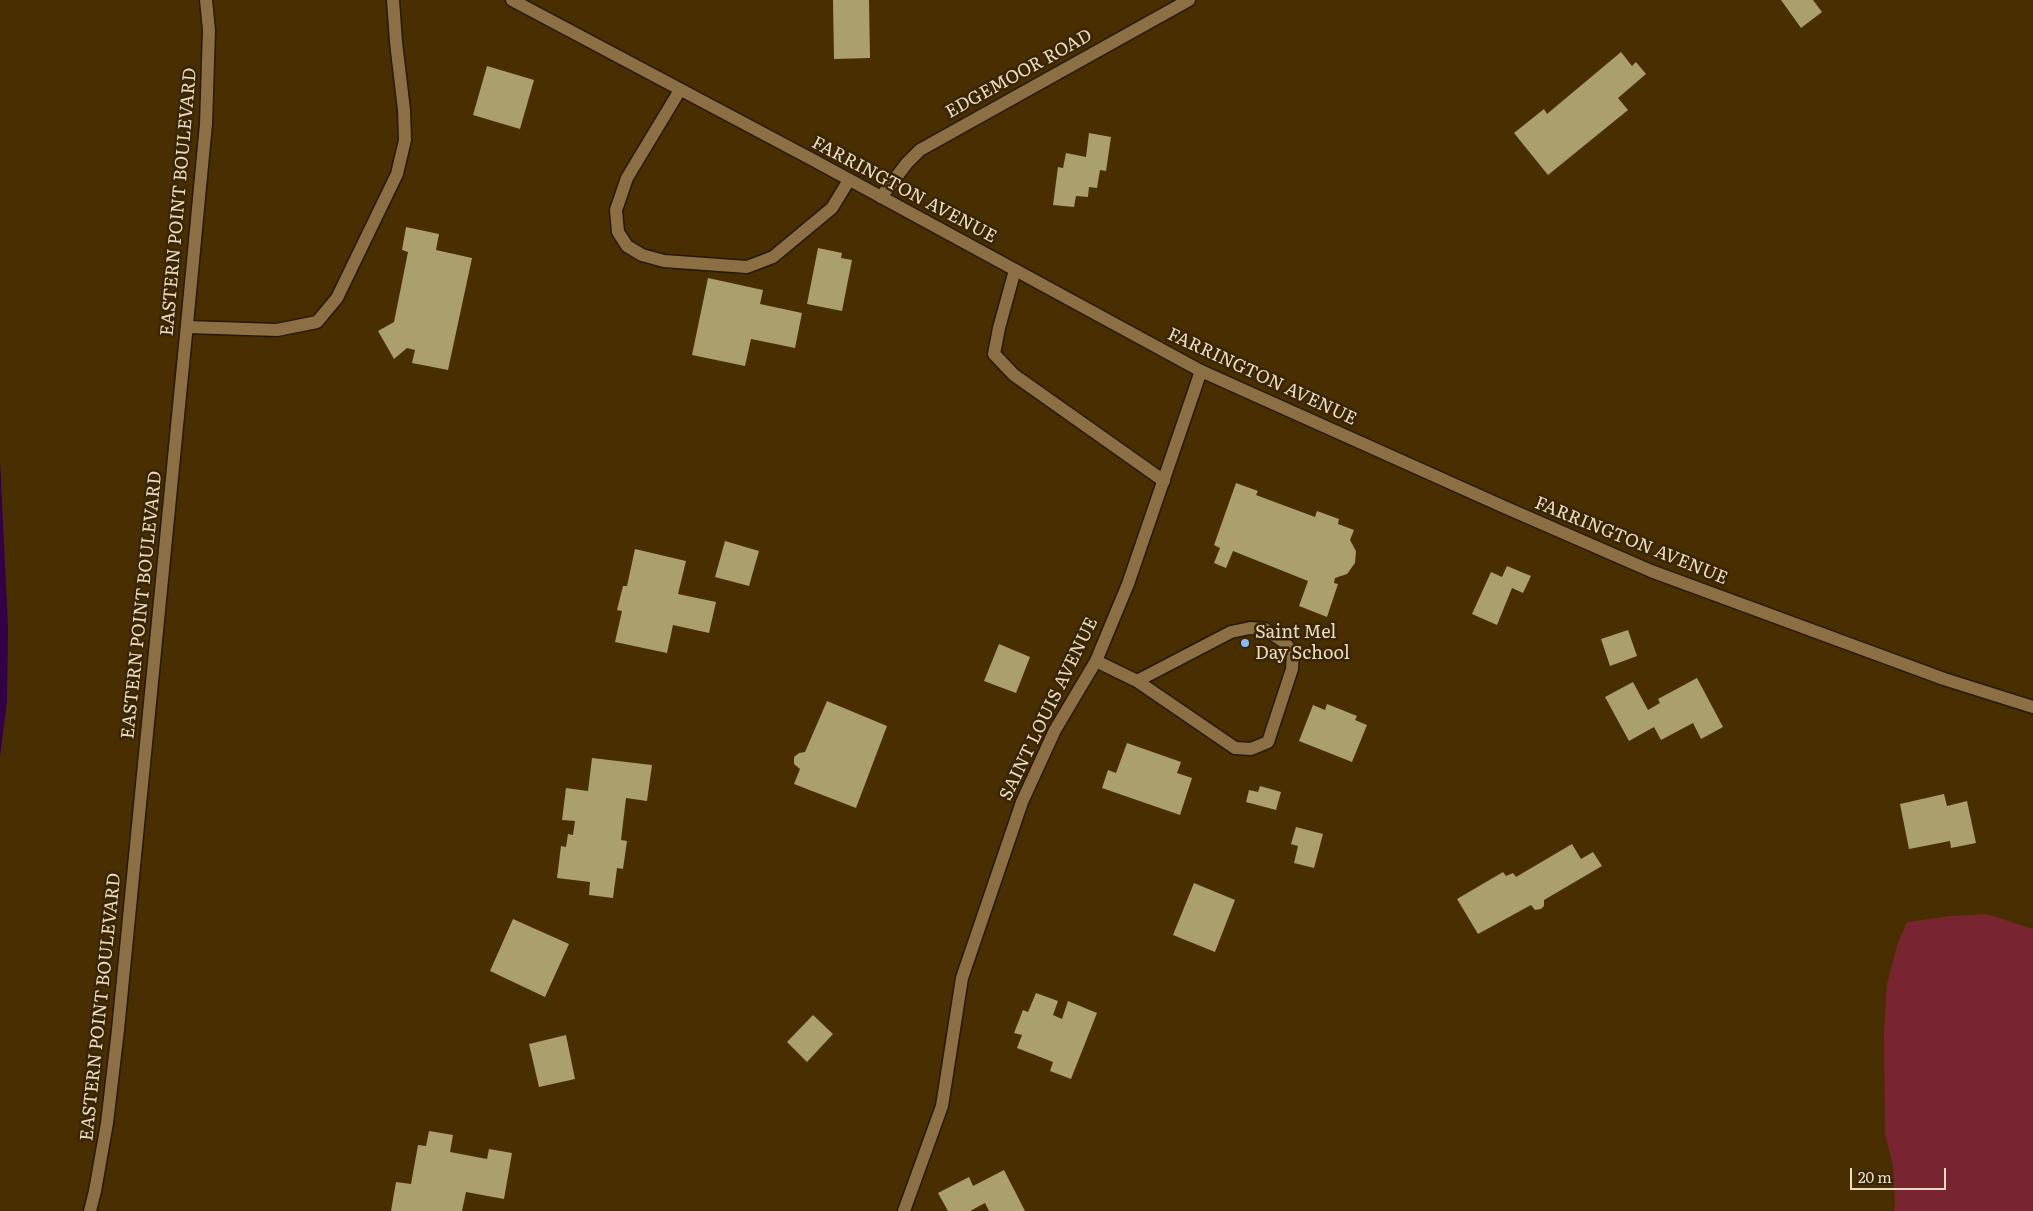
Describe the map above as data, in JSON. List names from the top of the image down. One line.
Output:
{"streets":{"street":["EDGEMOOR ROAD","FARRINGTON AVENUE","EASTERN POINT BOULEVARD","SAINT LOUIS AVENUE"]},"crossings":[["EDGEMOOR ROAD","FARRINGTON AVENUE"],["FARRINGTON AVENUE","SAINT LOUIS AVENUE"]],"places":["Saint Mel Day School"],"scale_bar":"20 m"}
